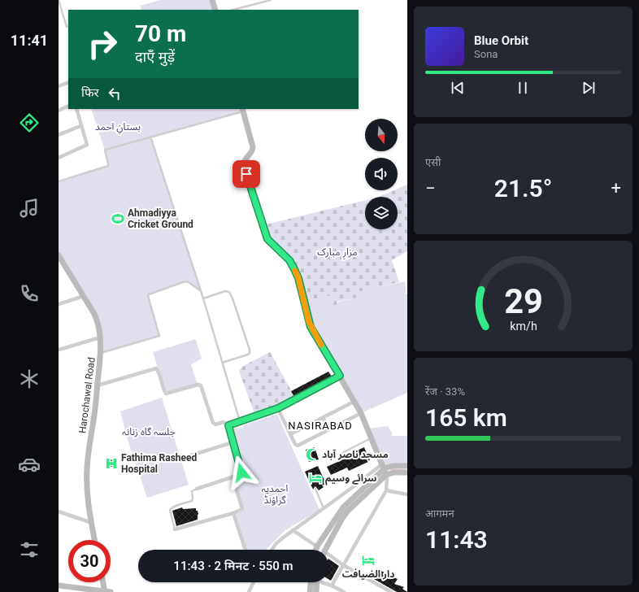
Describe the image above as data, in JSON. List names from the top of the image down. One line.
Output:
{"streets":{"street":["Harochawal Road"]},"districts":["NASIRABAD"],"parks":["بستانِ احمد","مزارِ مبارک","جلسہ گاہ زنانہ","احمدیہ گراؤنڈ"],"places":{"sports":["Ahmadiyya Cricket Ground"],"mosque":["مسجد ناصر آباد"],"hospital":["Fathima Rasheed Hospital"],"hotel":["سرائے وسیم","دار الضیافت"]},"north":"bottom","page":{"tabs":"11:41","turn":["70 m","दाएँ मुड़ें"],"song":["Blue Orbit","Sona"],"then":"फिर","tile":["एसी",["रेंज · 33%","165 km"],["आगमन","11:43"]],"heat":["−","21.5°","+"],"limit":"30","trip":"11:43 · 2 मिनट · 550 m","gauge":["29","km/h"]}}
